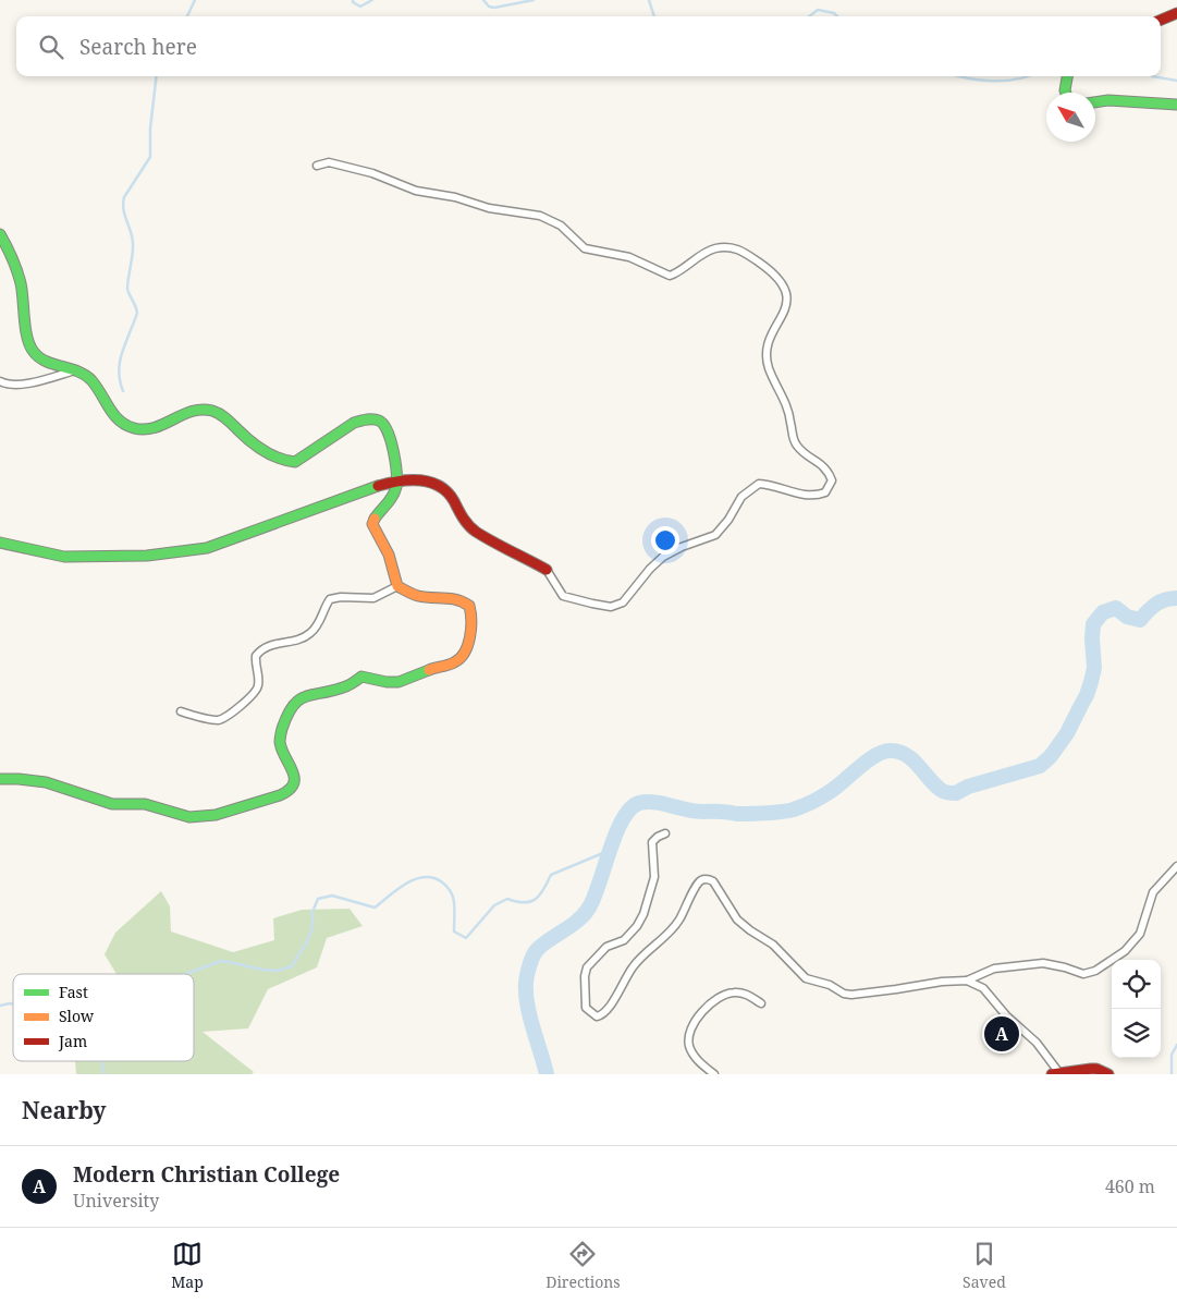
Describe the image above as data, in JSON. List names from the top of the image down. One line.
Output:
{"legend":["Fast","Slow","Jam"],"north":"top left","page":{"search":"Search here","pins":"A","heading":"Nearby","list":[{"mark":"A","name":"Modern Christian College","note":"University","value":"460 m"}],"nav":["Map","Directions","Saved"]}}
